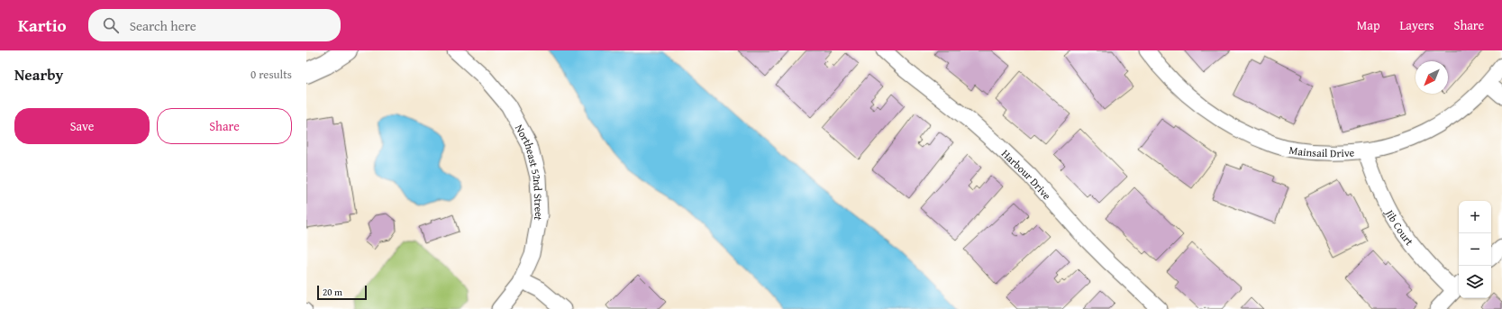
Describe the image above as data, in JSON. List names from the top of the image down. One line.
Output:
{"streets":{"street":["Mainsail Drive","Northeast 52nd Street","Harbour Drive","Jib Court"]},"crossings":[["Mainsail Drive","Jib Court"]],"scale_bar":"20 m","north":"bottom left","page":{"header":"Kartio","search":"Search here","nav":["Map","Layers","Share"],"heading":["Nearby","0 results"],"buttons":["Save","Share"],"map_buttons":["+","−"],"scale":"20 m"}}
